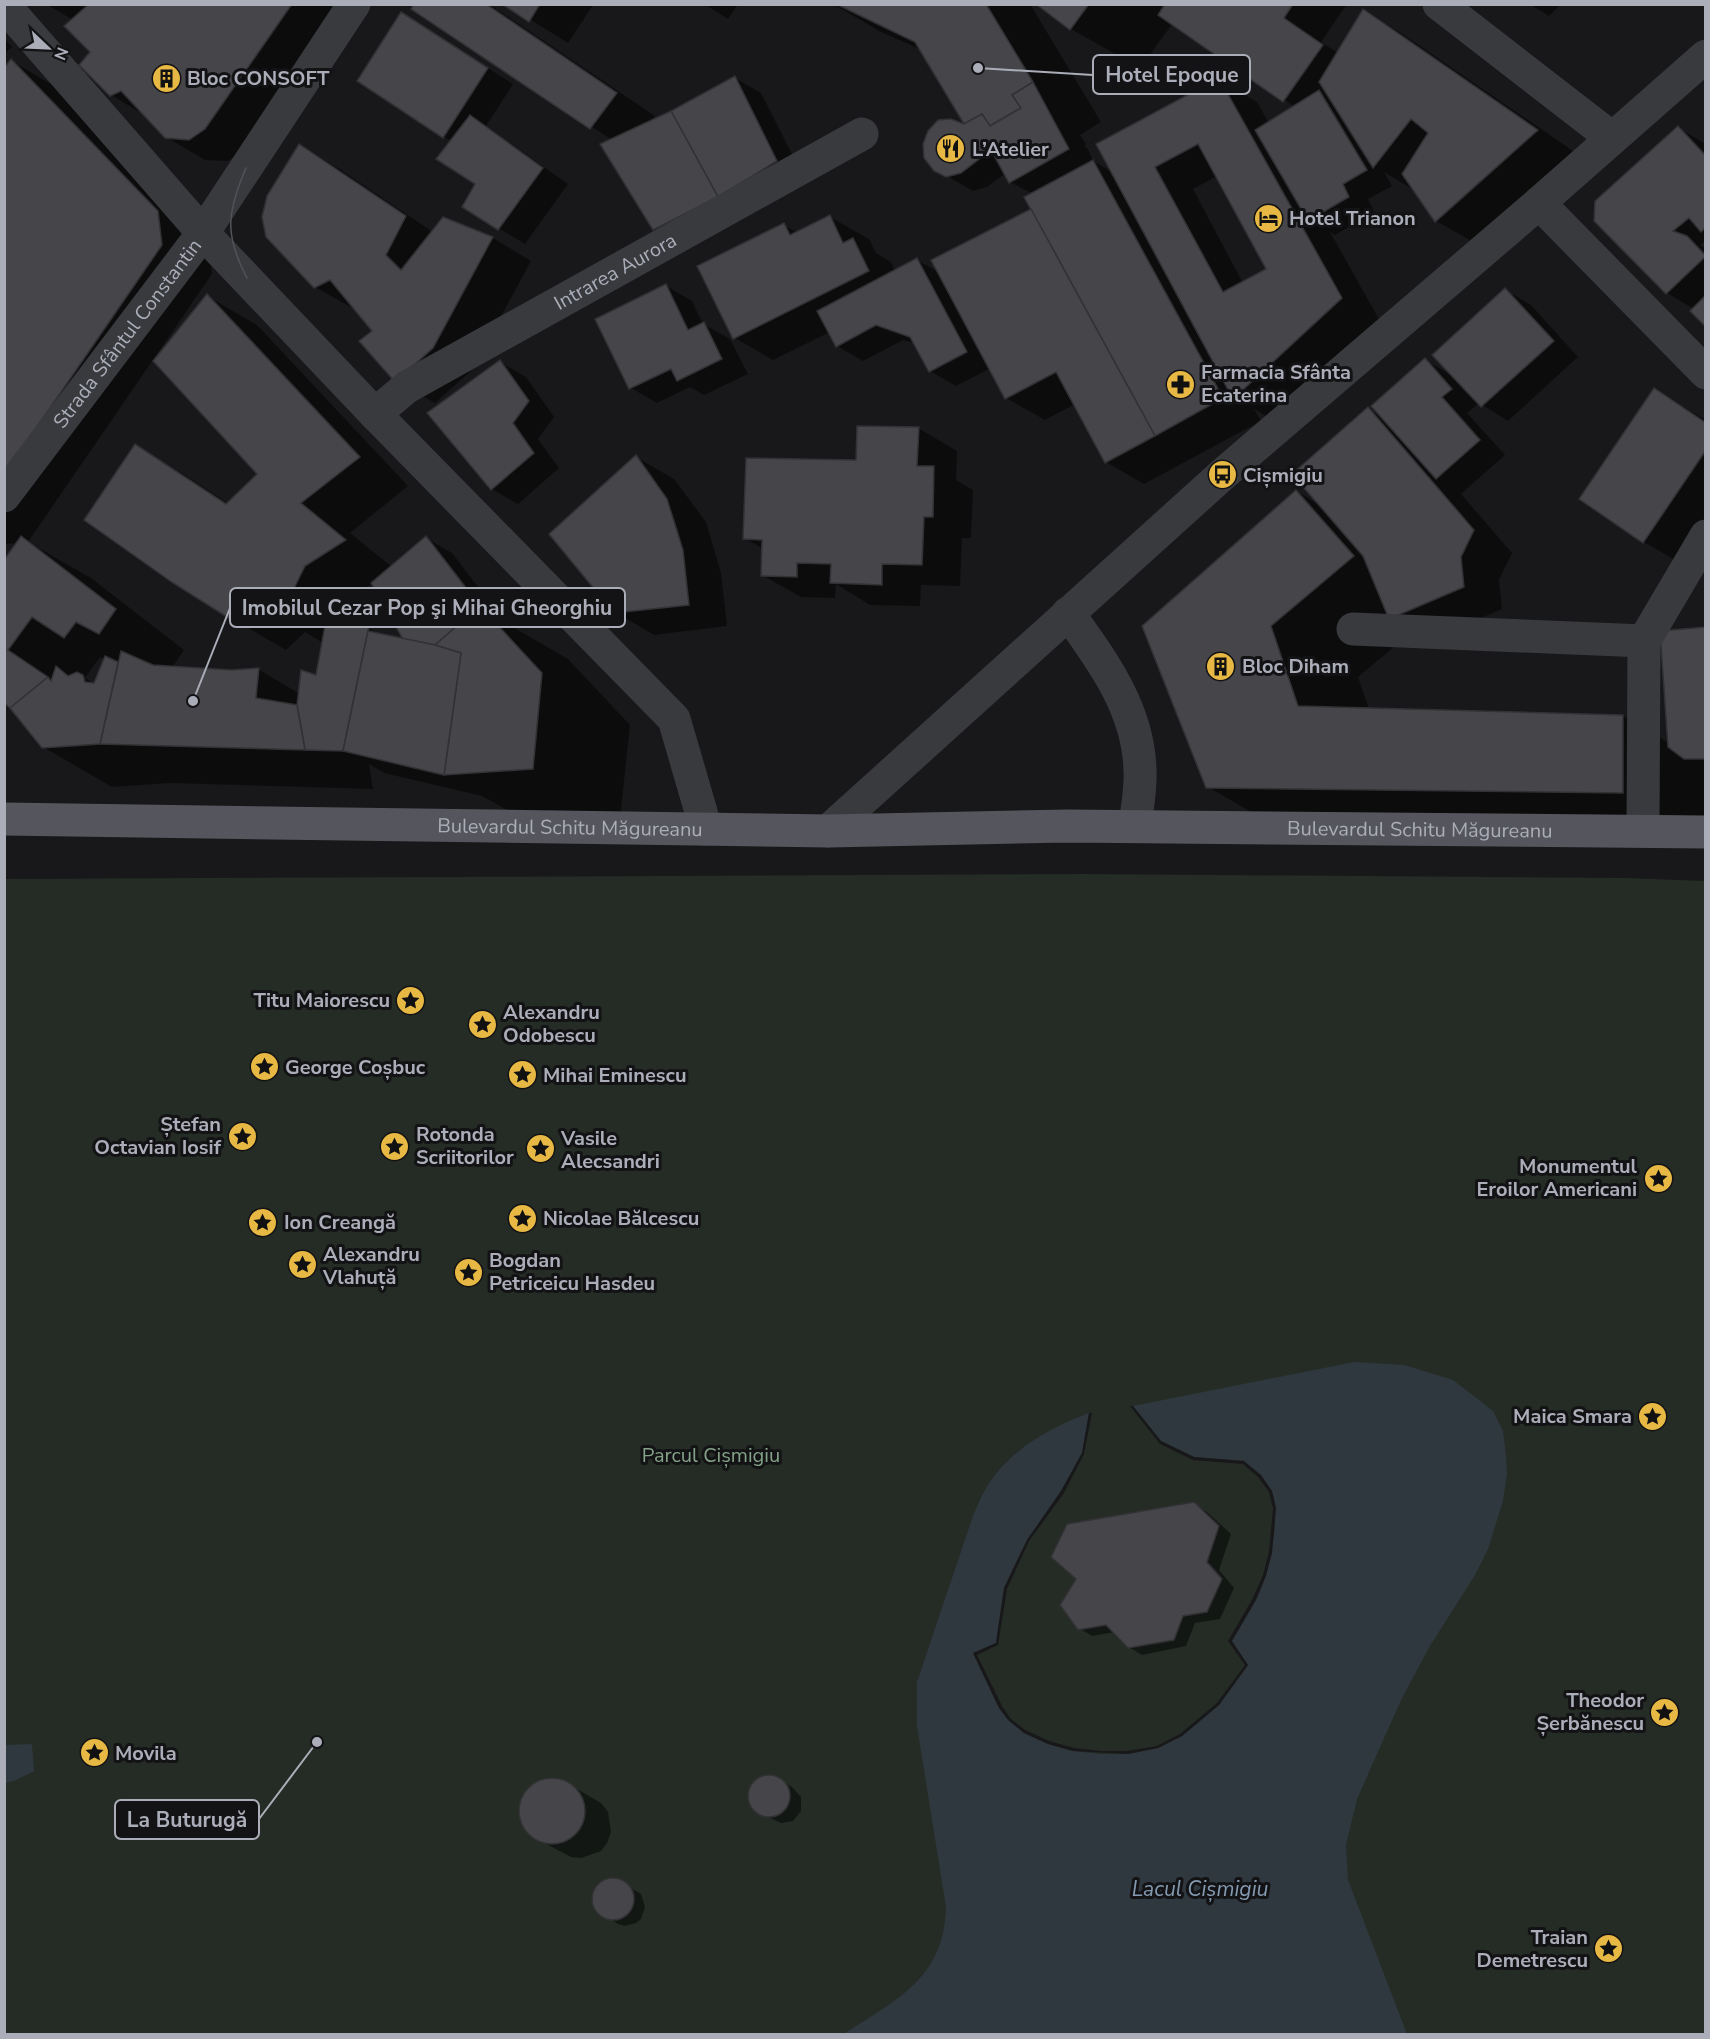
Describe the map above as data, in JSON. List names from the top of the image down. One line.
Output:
{"streets":{"main road":["Bulevardul Schitu Măgureanu"],"street":["Intrarea Aurora","Strada Sfântul Constantin"]},"water":["Lacul Cișmigiu"],"parks":["Parcul Cișmigiu"],"places":{"other":["Hotel Epoque","Imobilul Cezar Pop şi Mihai Gheorghiu","La Buturugă"],"building":["Bloc CONSOFT","Bloc Diham"],"restaurant":["L’Atelier"],"hotel":["Hotel Trianon"],"pharmacy":["Farmacia Sfânta Ecaterina"],"bus stop":["Cișmigiu"],"place":["Titu Maiorescu","Alexandru Odobescu","George Coșbuc","Mihai Eminescu","Ștefan Octavian Iosif","Rotonda Scriitorilor","Vasile Alecsandri","Monumentul Eroilor Americani","Nicolae Bălcescu","Ion Creangă","Alexandru Vlahuță","Bogdan Petriceicu Hasdeu","Maica Smara","Theodor Șerbănescu","Movila","Traian Demetrescu"]},"north":"bottom right"}
